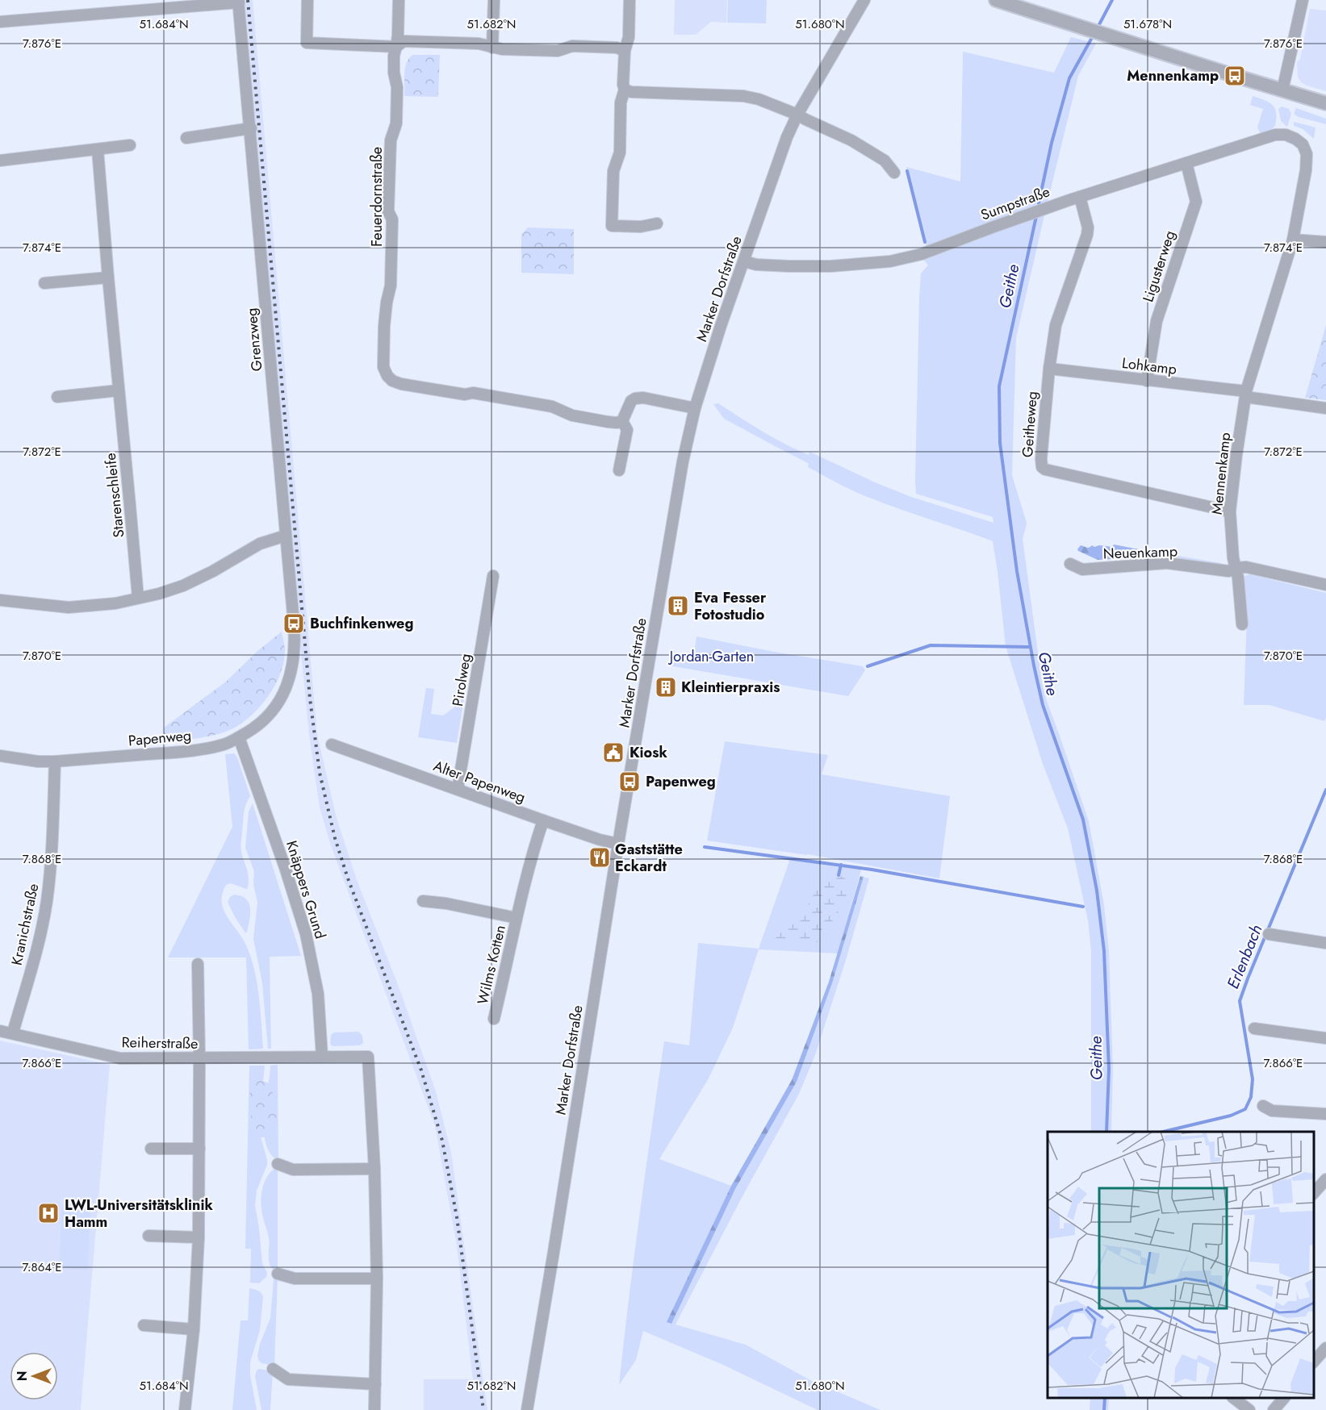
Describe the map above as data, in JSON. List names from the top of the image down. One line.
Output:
{"streets":{"street":["Feuerdornstraße","Sumpstraße","Ligusterweg","Marker Dorfstraße","Grenzweg","Lohkamp","Geitheweg","Mennenkamp","Starenschleife","Neuenkamp","Pirolweg","Papenweg","Alter Papenweg","Knäppers Grund","Kranichstraße","Wilms Kotten","Reiherstraße"]},"crossings":[["Sumpstraße","Ligusterweg"],["Sumpstraße","Marker Dorfstraße"],["Sumpstraße","Geitheweg"],["Sumpstraße","Mennenkamp"],["Ligusterweg","Lohkamp"],["Marker Dorfstraße","Alter Papenweg"],["Grenzweg","Papenweg"],["Lohkamp","Geitheweg"],["Lohkamp","Mennenkamp"],["Geitheweg","Mennenkamp"],["Mennenkamp","Neuenkamp"],["Pirolweg","Alter Papenweg"],["Papenweg","Knäppers Grund"],["Papenweg","Kranichstraße"],["Alter Papenweg","Wilms Kotten"],["Knäppers Grund","Reiherstraße"],["Kranichstraße","Reiherstraße"]],"water":["Geithe","Erlenbach"],"parks":["Jordan-Garten"],"places":{"bus stop":["Mennenkamp","Buchfinkenweg","Papenweg"],"building":["Eva Fesser Fotostudio","Kleintierpraxis"],"public building":["Kiosk"],"restaurant":["Gaststätte Eckardt"],"hospital":["LWL-Universitätsklinik Hamm"]},"north":"left","coordinates":["51.684°N","51.682°N","51.680°N","51.678°N","7.876°E","7.874°E","7.872°E","7.870°E","7.868°E","7.866°E","7.864°E"]}
